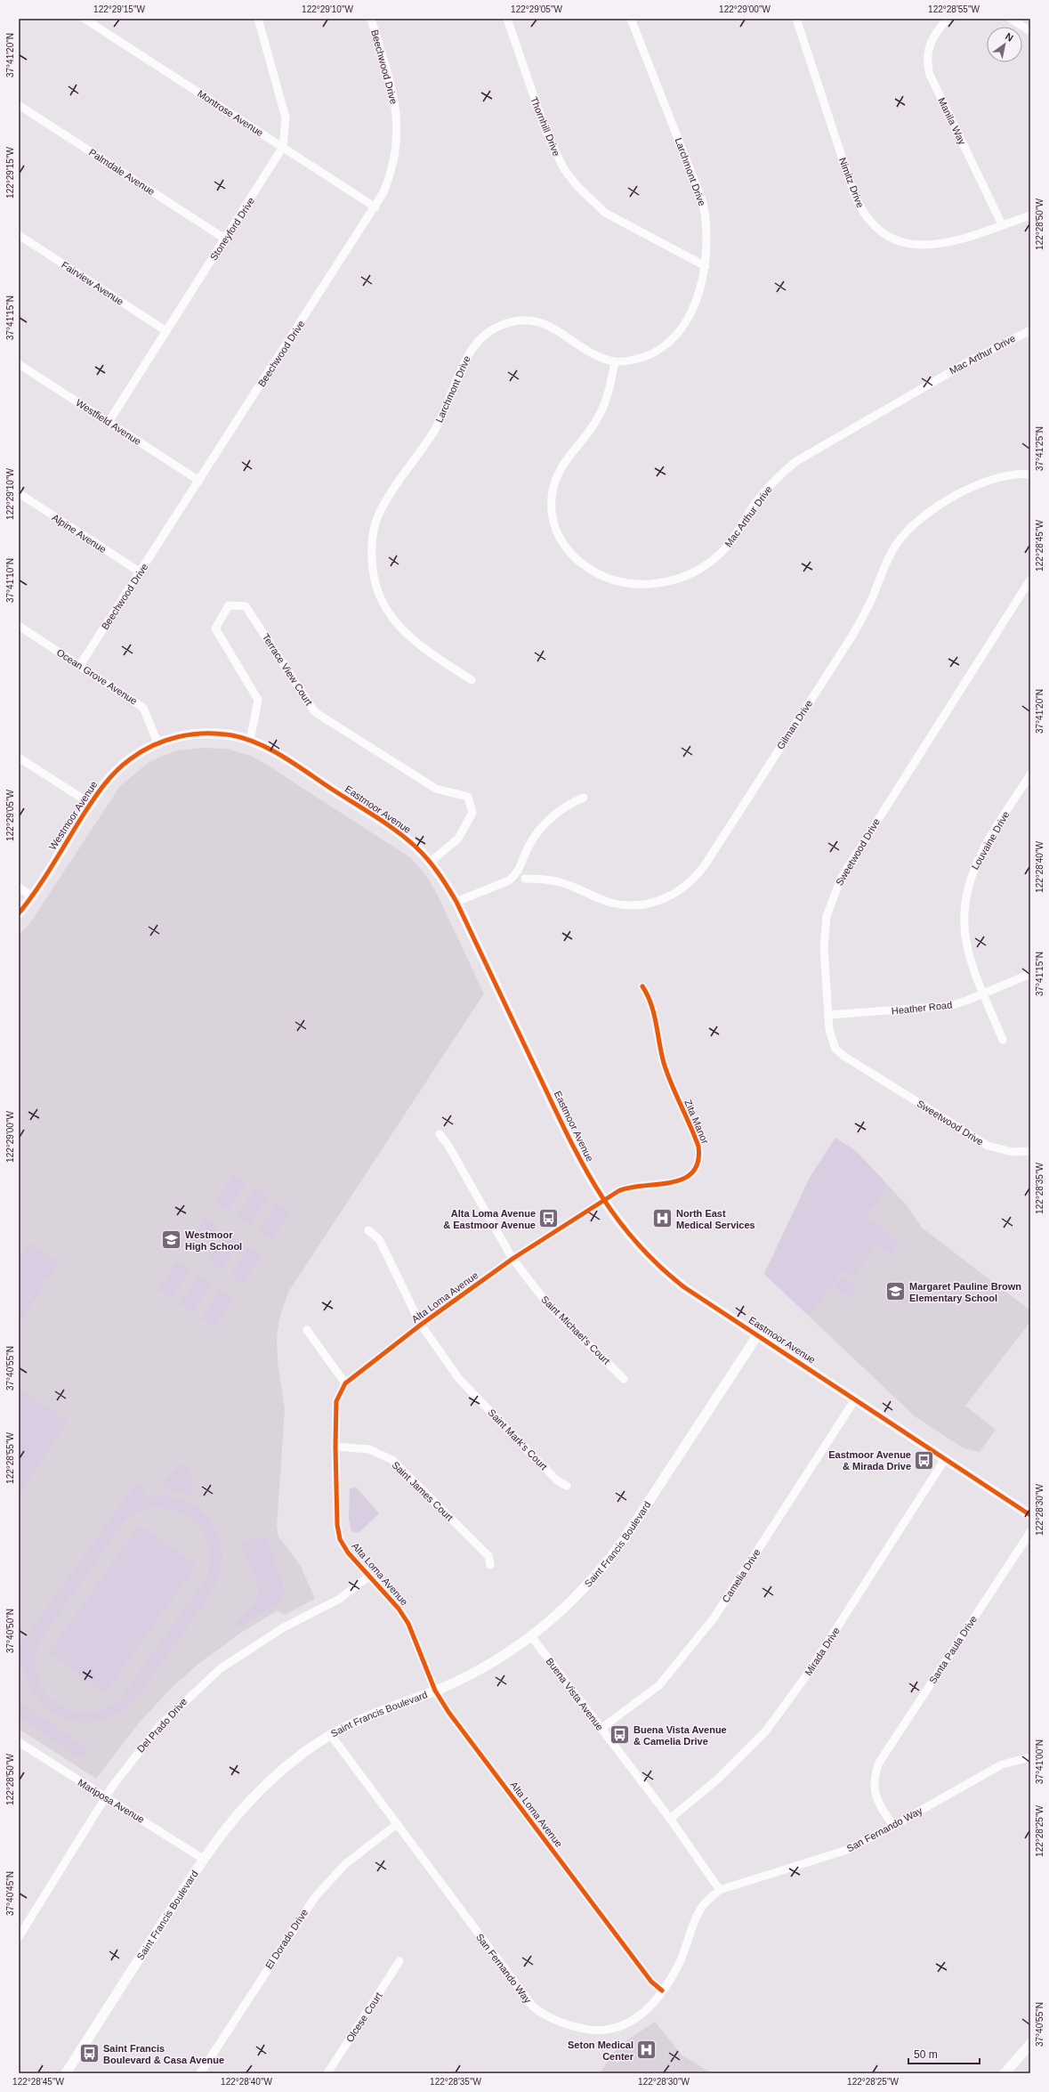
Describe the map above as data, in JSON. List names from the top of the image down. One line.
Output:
{"streets":{"street":["Beechwood Drive","Montrose Avenue","Manila Way","Thornhill Drive","Palmdale Avenue","Larchmont Drive","Nimitz Drive","Stoneyford Drive","Fairview Avenue","Mac Arthur Drive","Westfield Avenue","Alpine Avenue","Terrace View Court","Ocean Grove Avenue","Gilman Drive","Eastmoor Avenue","Westmoor Avenue","Louvaine Drive","Sweetwood Drive","Heather Road","Zita Manor","Alta Loma Avenue","Saint Michael's Court","Saint Mark's Court","Saint James Court","Saint Francis Boulevard","Camelia Drive","Santa Paula Drive","Mirada Drive","Buena Vista Avenue","Del Prado Drive","Mariposa Avenue","San Fernando Way","El Dorado Drive","Olcese Court"]},"crossings":[["Beechwood Drive","Montrose Avenue"],["Beechwood Drive","Westfield Avenue"],["Beechwood Drive","Alpine Avenue"],["Beechwood Drive","Ocean Grove Avenue"],["Montrose Avenue","Stoneyford Drive"],["Manila Way","Nimitz Drive"],["Thornhill Drive","Larchmont Drive"],["Palmdale Avenue","Stoneyford Drive"],["Larchmont Drive","Mac Arthur Drive"],["Stoneyford Drive","Fairview Avenue"],["Stoneyford Drive","Westfield Avenue"],["Terrace View Court","Eastmoor Avenue"],["Ocean Grove Avenue","Eastmoor Avenue"],["Ocean Grove Avenue","Westmoor Avenue"],["Eastmoor Avenue","Westmoor Avenue"],["Eastmoor Avenue","Zita Manor"],["Eastmoor Avenue","Alta Loma Avenue"],["Eastmoor Avenue","Saint Francis Boulevard"],["Eastmoor Avenue","Camelia Drive"],["Eastmoor Avenue","Mirada Drive"],["Louvaine Drive","Heather Road"],["Sweetwood Drive","Heather Road"],["Zita Manor","Alta Loma Avenue"],["Alta Loma Avenue","Saint Michael's Court"],["Alta Loma Avenue","Saint Mark's Court"],["Alta Loma Avenue","Saint James Court"],["Alta Loma Avenue","Saint Francis Boulevard"],["Alta Loma Avenue","Del Prado Drive"],["Alta Loma Avenue","San Fernando Way"],["Saint Francis Boulevard","Buena Vista Avenue"],["Saint Francis Boulevard","Mariposa Avenue"],["Saint Francis Boulevard","San Fernando Way"],["Camelia Drive","Buena Vista Avenue"],["Santa Paula Drive","San Fernando Way"],["Mirada Drive","Buena Vista Avenue"],["Buena Vista Avenue","San Fernando Way"],["Del Prado Drive","Mariposa Avenue"],["San Fernando Way","El Dorado Drive"]],"places":{"bus stop":["Alta Loma Avenue & Eastmoor Avenue","Eastmoor Avenue & Mirada Drive","Buena Vista Avenue & Camelia Drive","Saint Francis Boulevard & Casa Avenue"],"hospital":["North East Medical Services","Seton Medical Center"],"school or university":["Westmoor High School","Margaret Pauline Brown Elementary School"]},"scale_bar":"50 m","north":"top right","coordinates":["122°29'15\"W","122°29'10\"W","122°29'05\"W","122°29'00\"W","122°28'55\"W","37°41'20\"N","122°28'50\"W","37°41'15\"N","37°41'25\"N","122°28'45\"W","37°41'10\"N","122°28'40\"W","122°28'35\"W","37°40'55\"N","122°28'30\"W","37°40'50\"N","37°41'00\"N","122°28'25\"W","37°40'45\"N"]}
